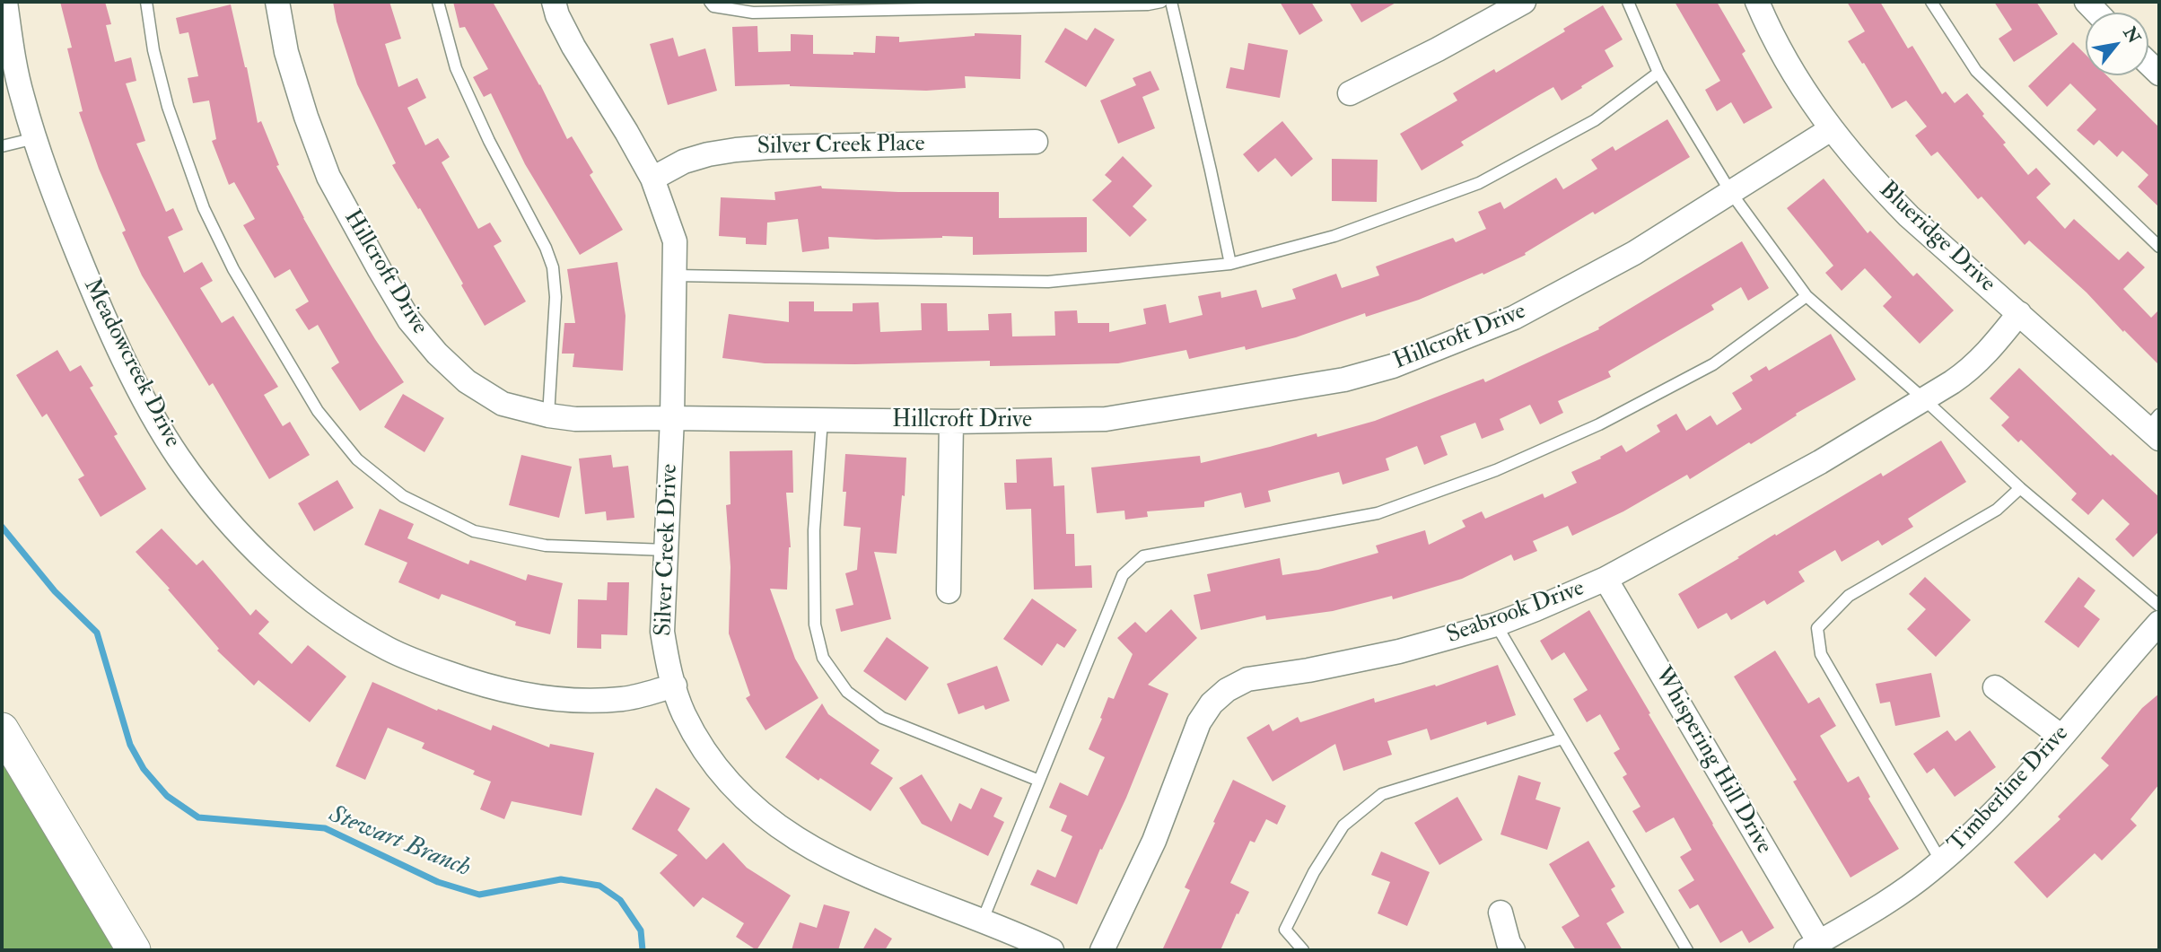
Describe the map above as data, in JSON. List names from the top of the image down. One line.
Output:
{"streets":{"street":["Silver Creek Place","Blueridge Drive","Hillcroft Drive","Meadowcreek Drive","Silver Creek Drive","Seabrook Drive","Whispering Hill Drive","Timberline Drive"]},"crossings":[["Silver Creek Place","Silver Creek Drive"],["Blueridge Drive","Hillcroft Drive"],["Blueridge Drive","Seabrook Drive"],["Hillcroft Drive","Silver Creek Drive"],["Meadowcreek Drive","Silver Creek Drive"],["Seabrook Drive","Whispering Hill Drive"],["Whispering Hill Drive","Timberline Drive"]],"water":["Stewart Branch"],"north":"top right"}
